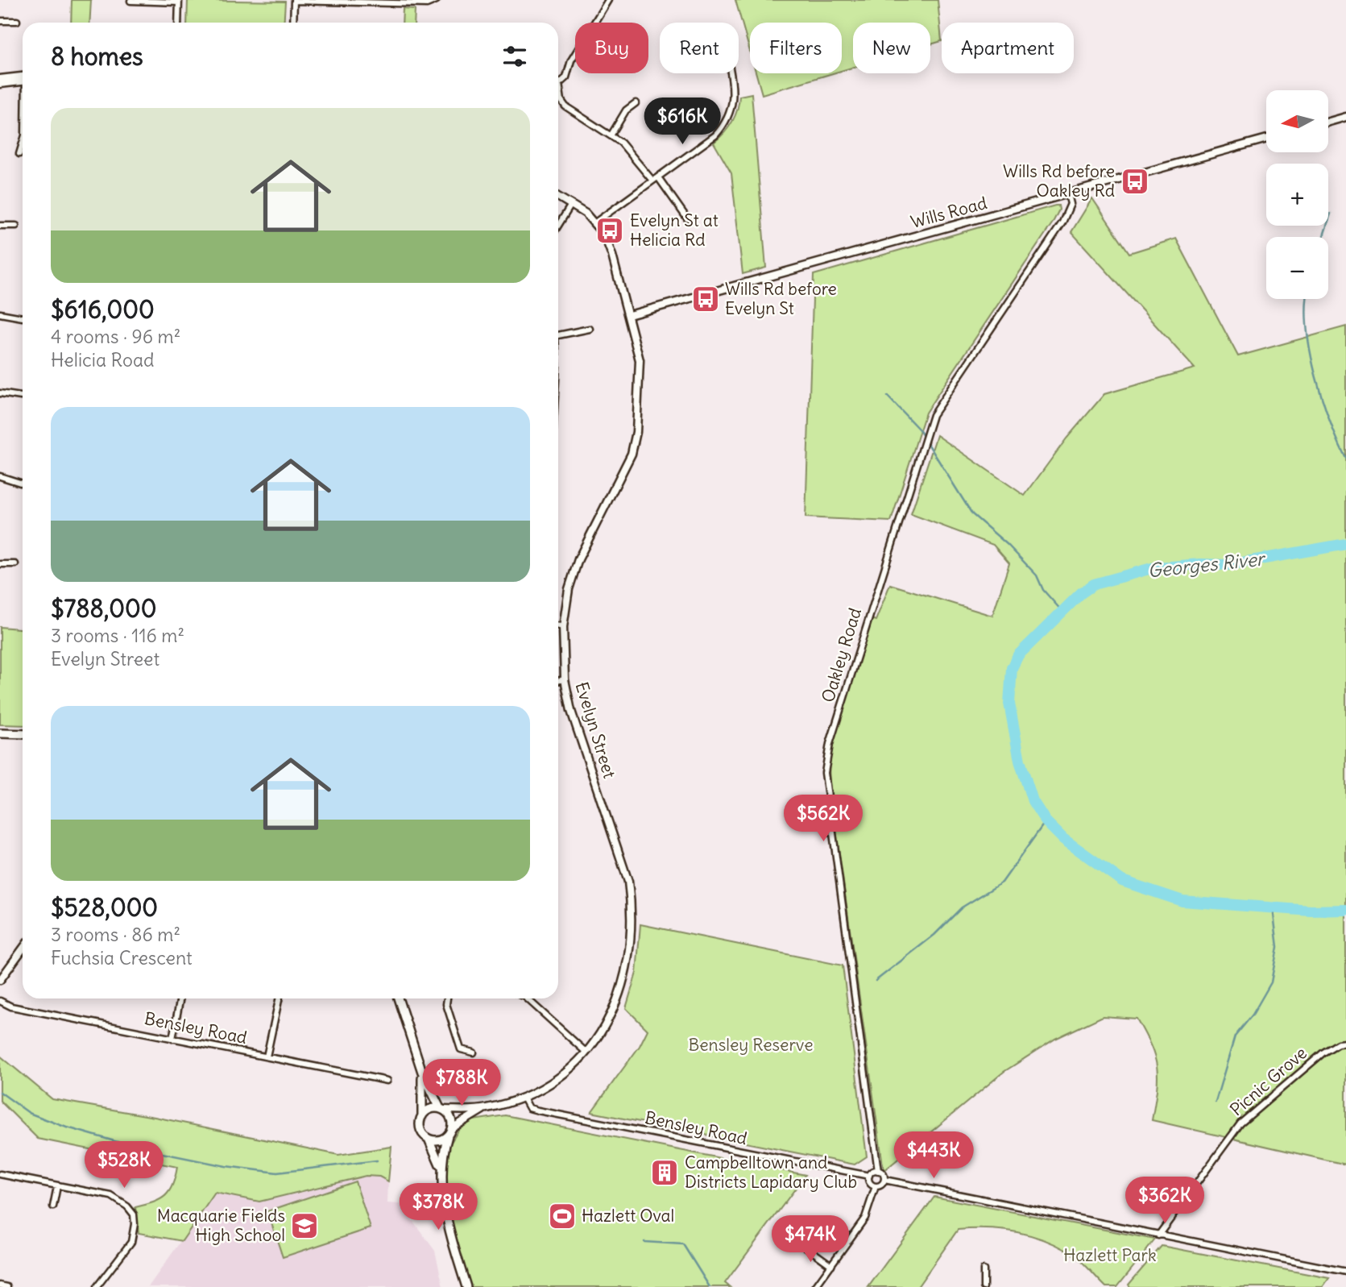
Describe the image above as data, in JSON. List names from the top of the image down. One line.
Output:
{"streets":{"street":["Wills Road","Oakley Road","Evelyn Street","Bensley Road","Picnic Grove"]},"crossings":[["Wills Road","Oakley Road"],["Wills Road","Evelyn Street"],["Oakley Road","Bensley Road"],["Evelyn Street","Bensley Road"]],"water":["Georges River"],"parks":["Bensley Reserve","Hazlett Park"],"places":{"bus stop":["Wills Rd before Oakley Rd","Evelyn St at Helicia Rd","Wills Rd before Evelyn St"],"building":["Campbelltown and Districts Lapidary Club"],"sports":["Hazlett Oval"],"school or university":["Macquarie Fields High School"]},"north":"left","page":{"chip":["Buy","Rent","Filters","New","Apartment"],"heading":"8 homes","map_buttons":["+","−"],"list":[{"name":"$616,000","note":"4 rooms · 96 m² · Helicia Road"},{"name":"$788,000","note":"3 rooms · 116 m² · Evelyn Street"},{"name":"$528,000","note":"3 rooms · 86 m² · Fuchsia Crescent"}],"price":["$616K","$562K","$788K","$443K","$528K","$362K","$378K","$474K"]}}
